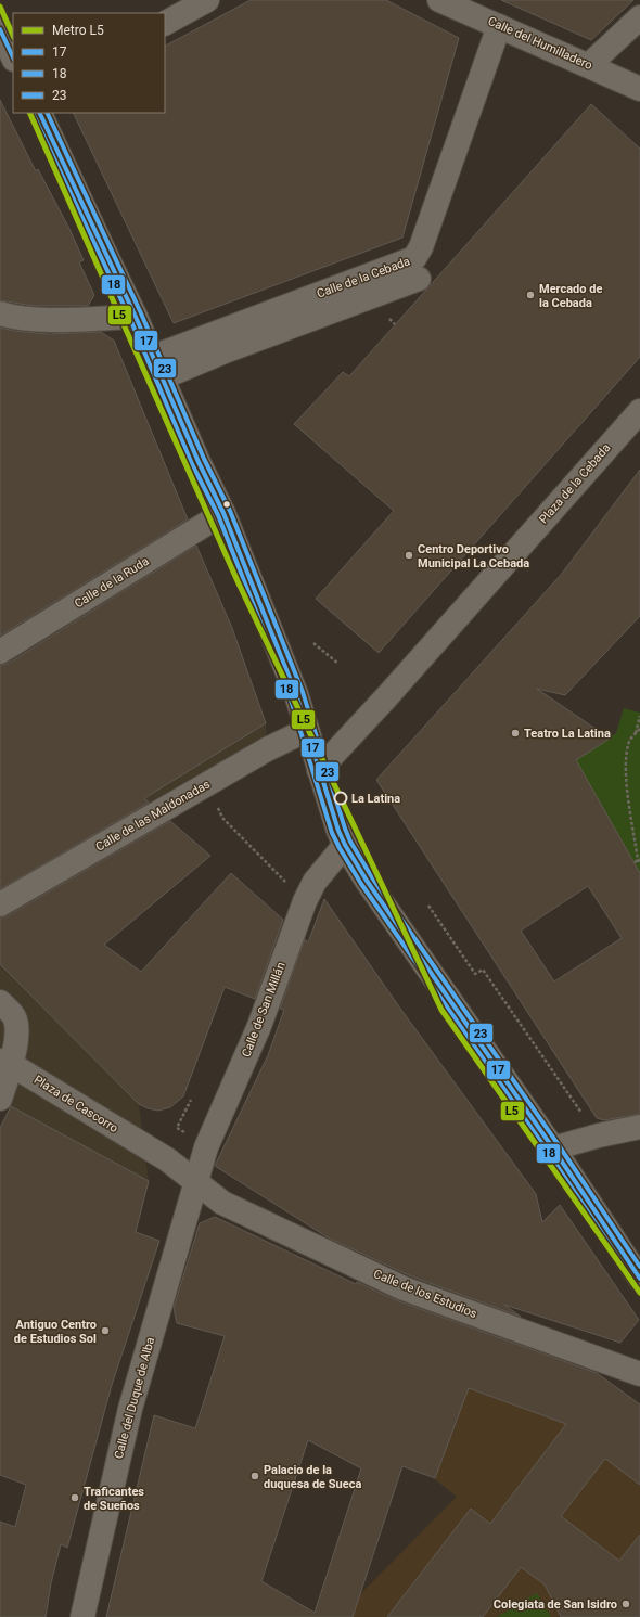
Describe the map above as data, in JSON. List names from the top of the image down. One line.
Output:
{"streets":{"street":["Calle del Humilladero","Calle de la Cebada","Plaza de la Cebada","Calle de la Ruda","Calle de las Maldonadas","Calle de San Millán","Plaza de Cascorro","Calle de los Estudios","Calle del Duque de Alba"]},"crossings":[["Calle del Humilladero","Calle de la Cebada"],["Calle de San Millán","Plaza de Cascorro"],["Calle de San Millán","Calle de los Estudios"],["Calle de San Millán","Calle del Duque de Alba"],["Plaza de Cascorro","Calle de los Estudios"],["Plaza de Cascorro","Calle del Duque de Alba"],["Calle de los Estudios","Calle del Duque de Alba"]],"places":["Mercado de la Cebada","Centro Deportivo Municipal La Cebada","Teatro La Latina","La Latina","Antiguo Centro de Estudios Sol","Palacio de la duquesa de Sueca","Traficantes de Sueños","Colegiata de San Isidro"],"lines":["metro line L5","transit line 17","transit line 23","transit line 18"],"legend":["Metro L5","17","18","23"]}
